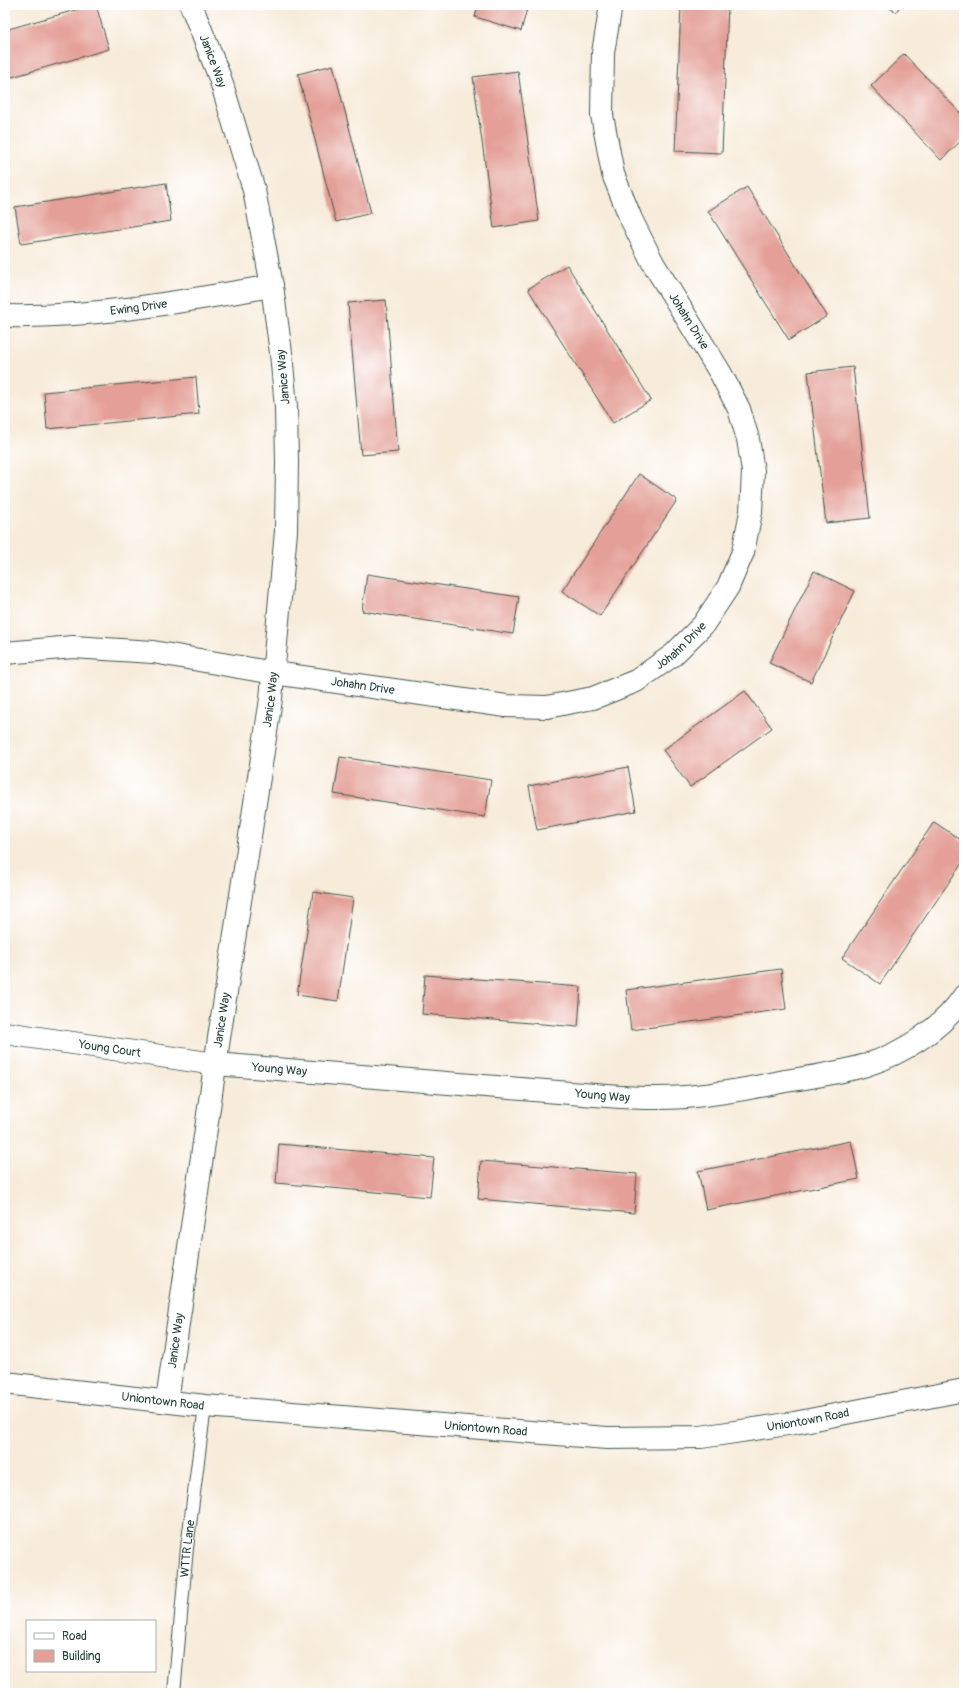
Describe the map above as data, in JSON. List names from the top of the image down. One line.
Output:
{"streets":{"street":["Janice Way","Ewing Drive","Johahn Drive","Young Court","Young Way","Uniontown Road"],"lane":["WTTR Lane"]},"crossings":[["Janice Way","Ewing Drive"],["Janice Way","Johahn Drive"],["Janice Way","Young Court"],["Janice Way","Young Way"],["Janice Way","Uniontown Road"],["Young Court","Young Way"],["Uniontown Road","WTTR Lane"]],"legend":["Road","Building"]}
